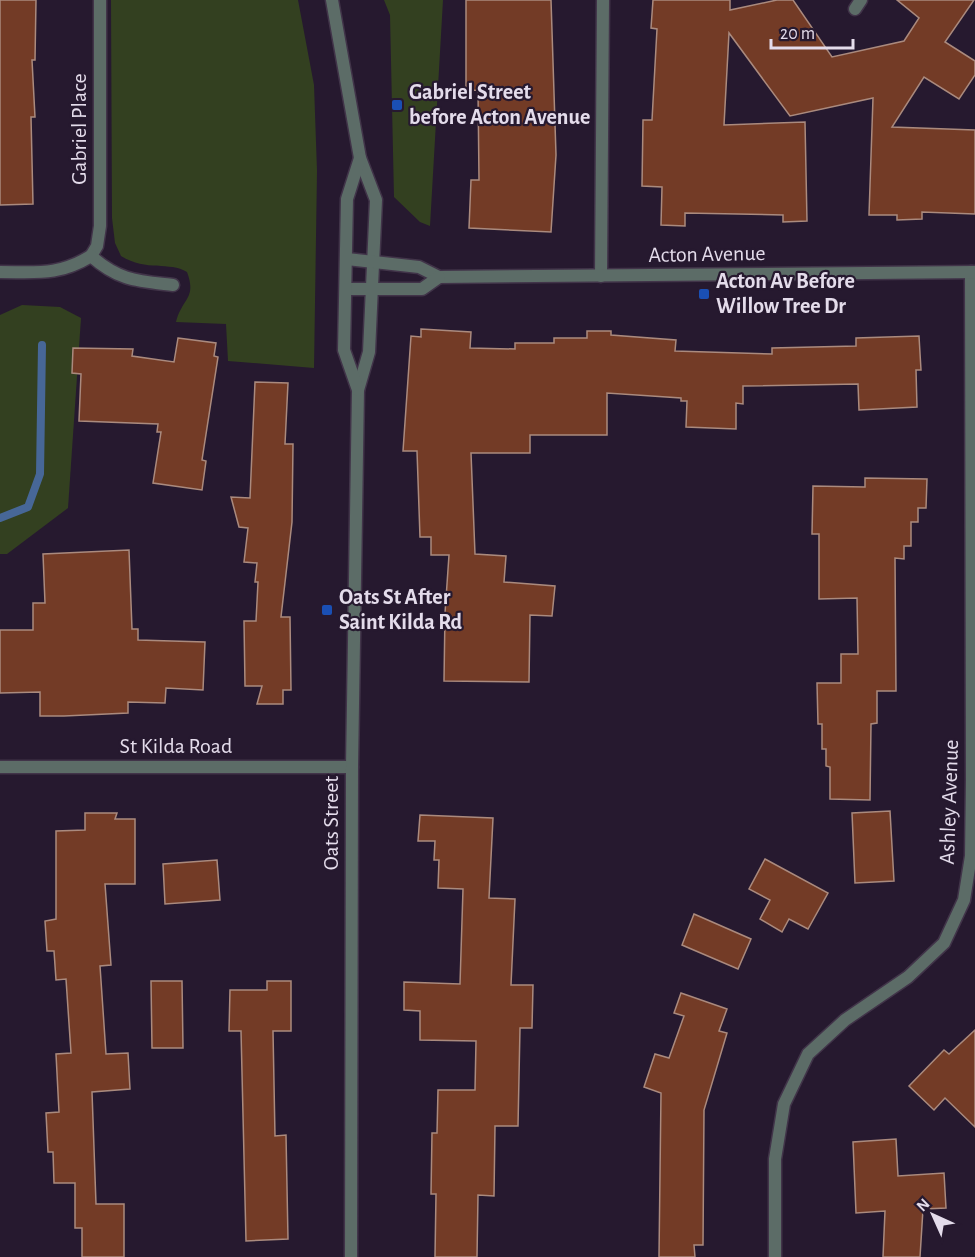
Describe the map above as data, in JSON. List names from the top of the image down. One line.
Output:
{"streets":{"street":["Gabriel Place","Acton Avenue","St Kilda Road","Ashley Avenue","Oats Street"]},"crossings":[["Acton Avenue","Ashley Avenue"],["Acton Avenue","Oats Street"],["St Kilda Road","Oats Street"]],"places":{"transit":["Gabriel Street before Acton Avenue","Acton Av Before Willow Tree Dr","Oats St After Saint Kilda Rd"]},"scale_bar":"20 m","north":"top left"}
